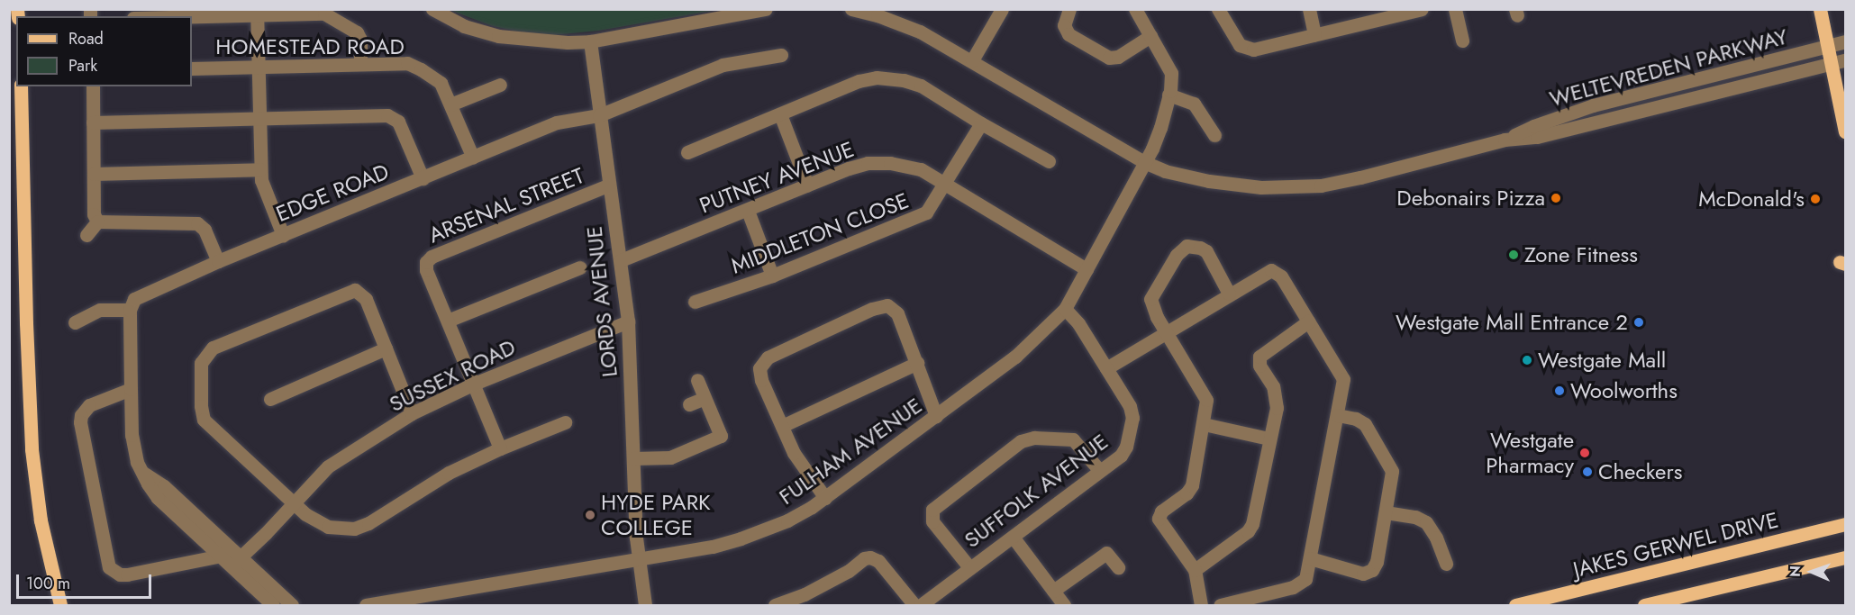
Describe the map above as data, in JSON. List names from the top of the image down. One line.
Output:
{"streets":{"main road":["JAKES GERWEL DRIVE"],"street":["HOMESTEAD ROAD","WELTEVREDEN PARKWAY","PUTNEY AVENUE","EDGE ROAD","ARSENAL STREET","MIDDLETON CLOSE","LORDS AVENUE","SUSSEX ROAD","FULHAM AVENUE","SUFFOLK AVENUE"]},"crossings":[["HOMESTEAD ROAD","EDGE ROAD"],["WELTEVREDEN PARKWAY","FULHAM AVENUE"],["PUTNEY AVENUE","MIDDLETON CLOSE"],["PUTNEY AVENUE","LORDS AVENUE"],["PUTNEY AVENUE","FULHAM AVENUE"],["EDGE ROAD","LORDS AVENUE"],["ARSENAL STREET","LORDS AVENUE"],["ARSENAL STREET","SUSSEX ROAD"],["LORDS AVENUE","SUSSEX ROAD"],["LORDS AVENUE","FULHAM AVENUE"],["FULHAM AVENUE","SUFFOLK AVENUE"]],"places":["Debonairs Pizza","McDonald's","Zone Fitness","Westgate Mall Entrance 2","Westgate Mall","Woolworths","Westgate Pharmacy","Checkers","HYDE PARK COLLEGE"],"legend":["Road","Park"],"scale_bar":"100 m","north":"left"}
